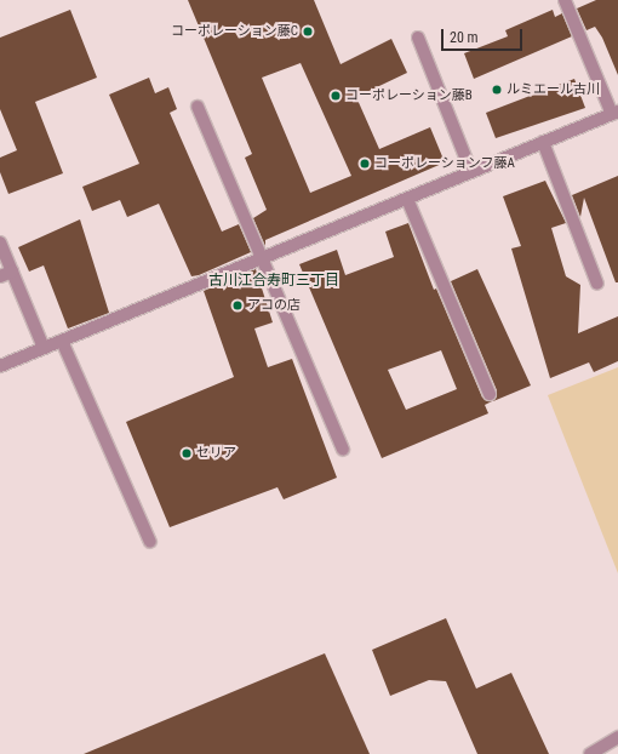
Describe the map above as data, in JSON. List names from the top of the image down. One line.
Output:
{"districts":["古川江合寿町三丁目"],"places":["コーポレーション藤C","ルミエール古川","コーポレーション藤B","コーポレーションフ藤A","アコの店","セリア"],"scale_bar":"20 m"}
